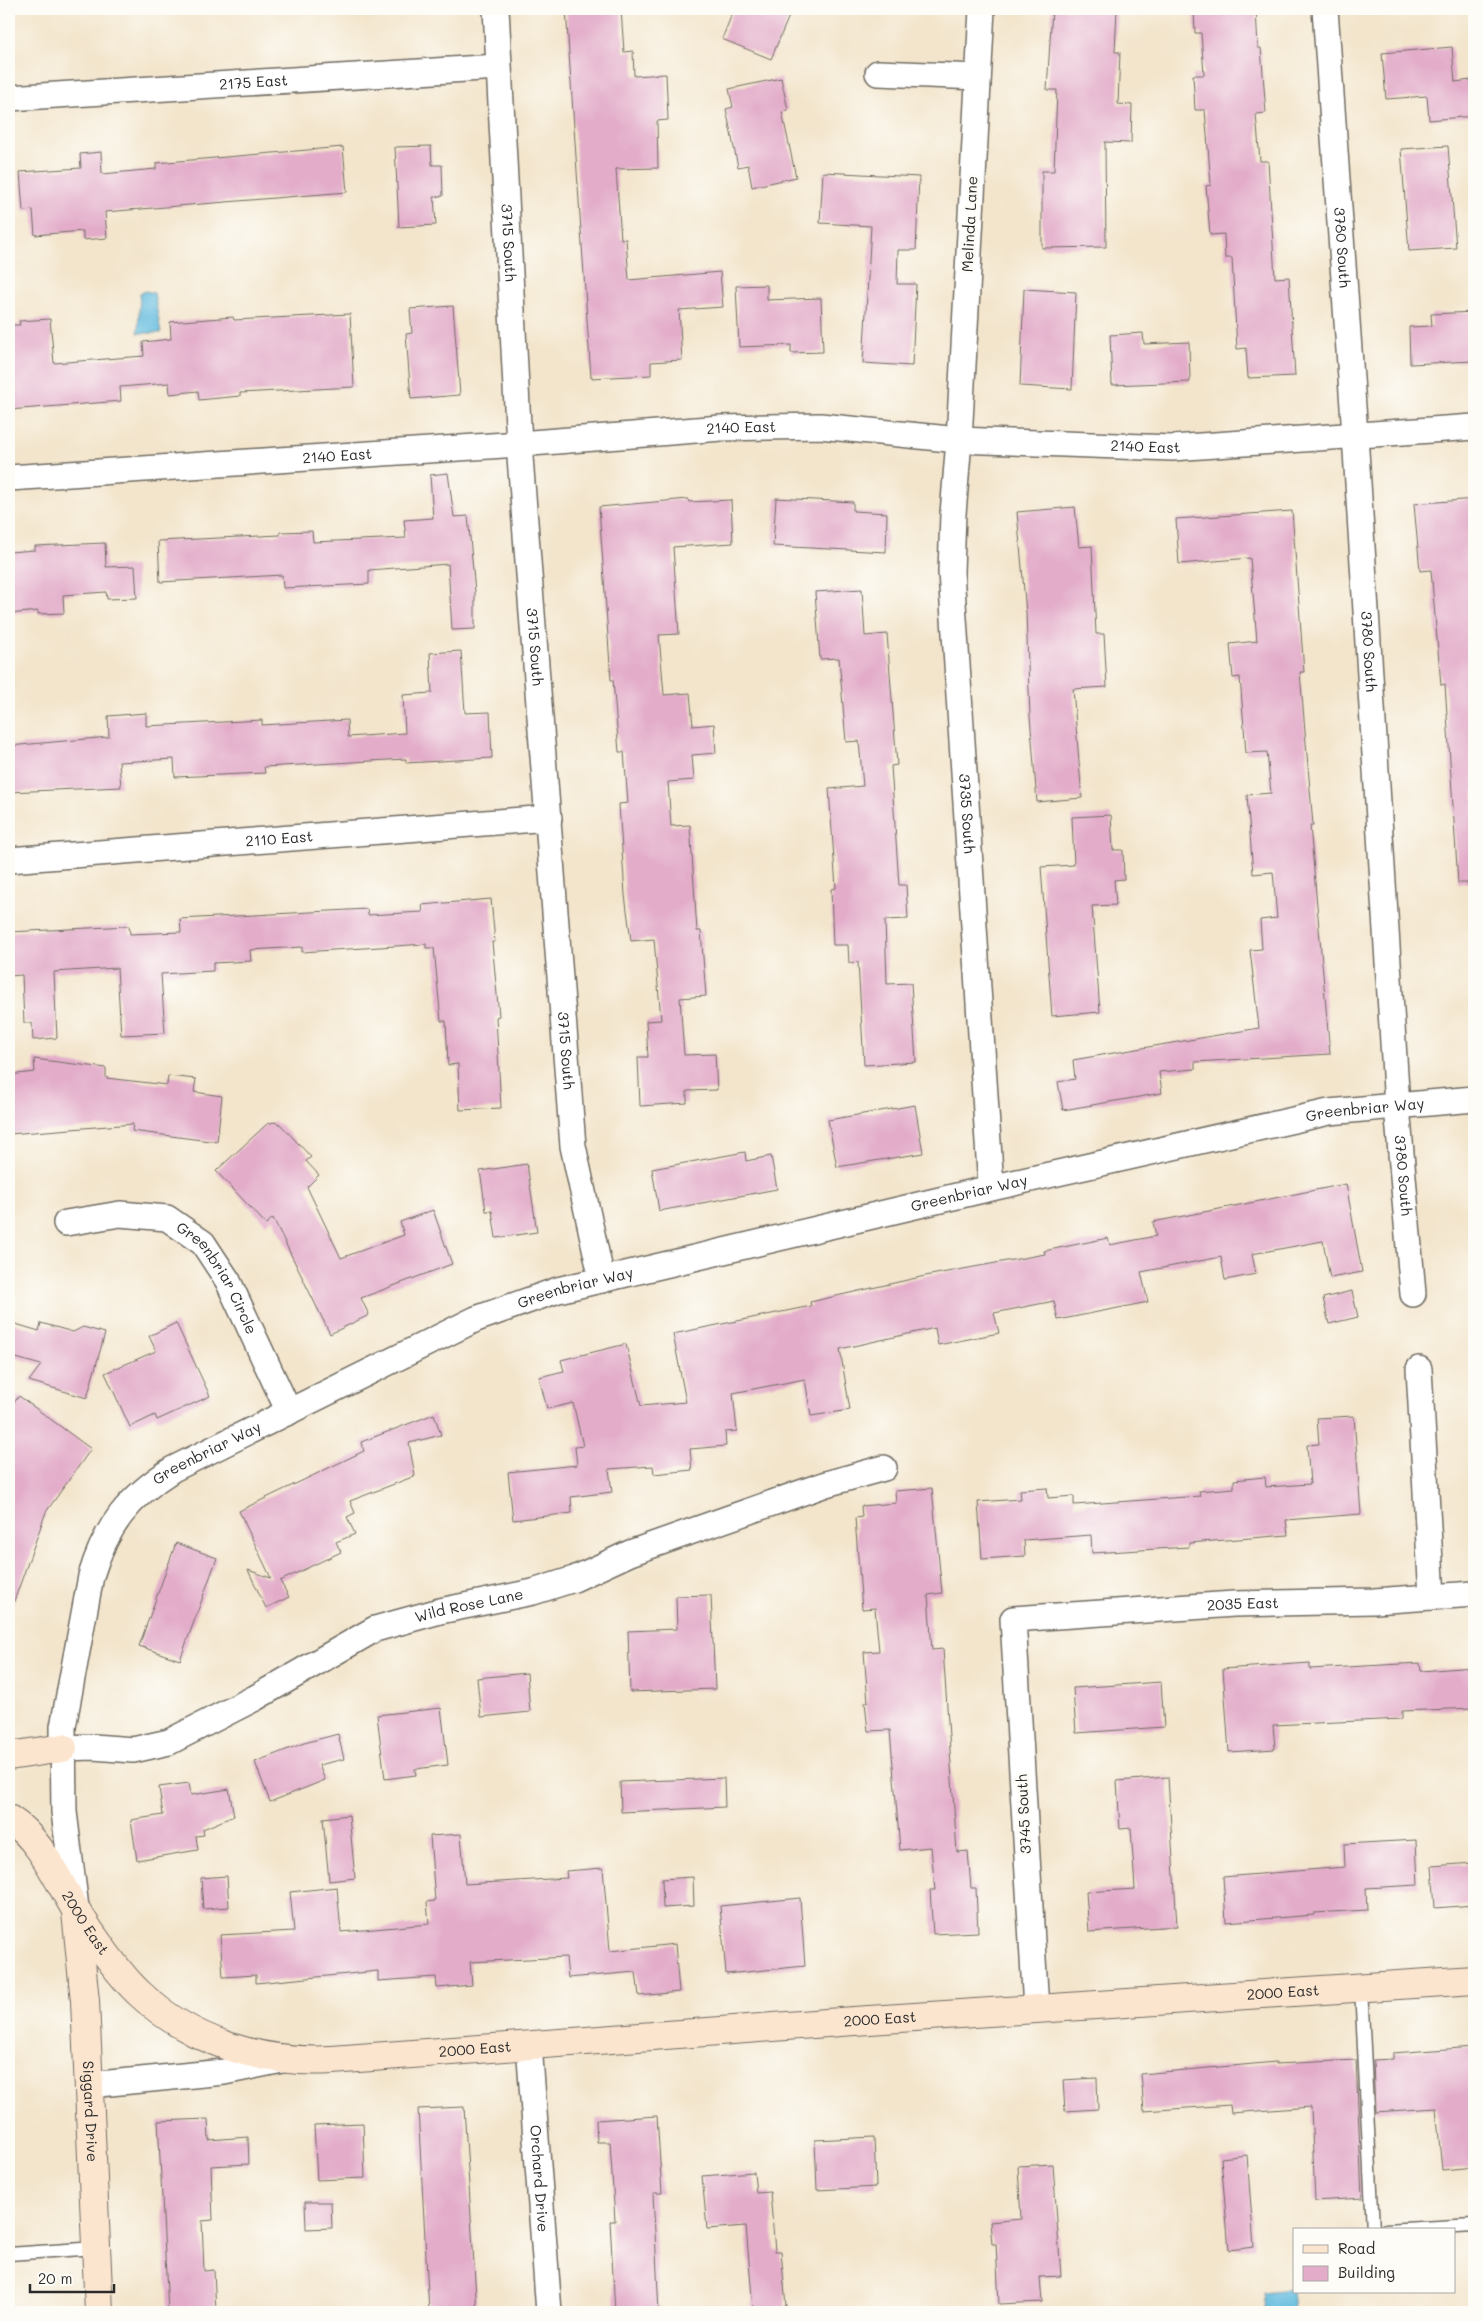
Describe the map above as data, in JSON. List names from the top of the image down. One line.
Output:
{"streets":{"street":["2175 East","Melinda Lane","3715 South","3780 South","2140 East","3735 South","2110 East","Greenbriar Way","Greenbriar Circle","2035 East","Wild Rose Lane","3745 South","2000 East","Siggard Drive","Orchard Drive"]},"crossings":[["2175 East","3715 South"],["Melinda Lane","2140 East"],["Melinda Lane","3735 South"],["3715 South","2140 East"],["3715 South","2110 East"],["3715 South","Greenbriar Way"],["3780 South","2140 East"],["3780 South","Greenbriar Way"],["2140 East","3735 South"],["3735 South","Greenbriar Way"],["Greenbriar Way","Greenbriar Circle"],["Greenbriar Way","Wild Rose Lane"],["Greenbriar Way","2000 East"],["Greenbriar Way","Siggard Drive"],["2035 East","3745 South"],["3745 South","2000 East"],["2000 East","Siggard Drive"],["2000 East","Orchard Drive"]],"legend":["Road","Building"],"scale_bar":"20 m"}
